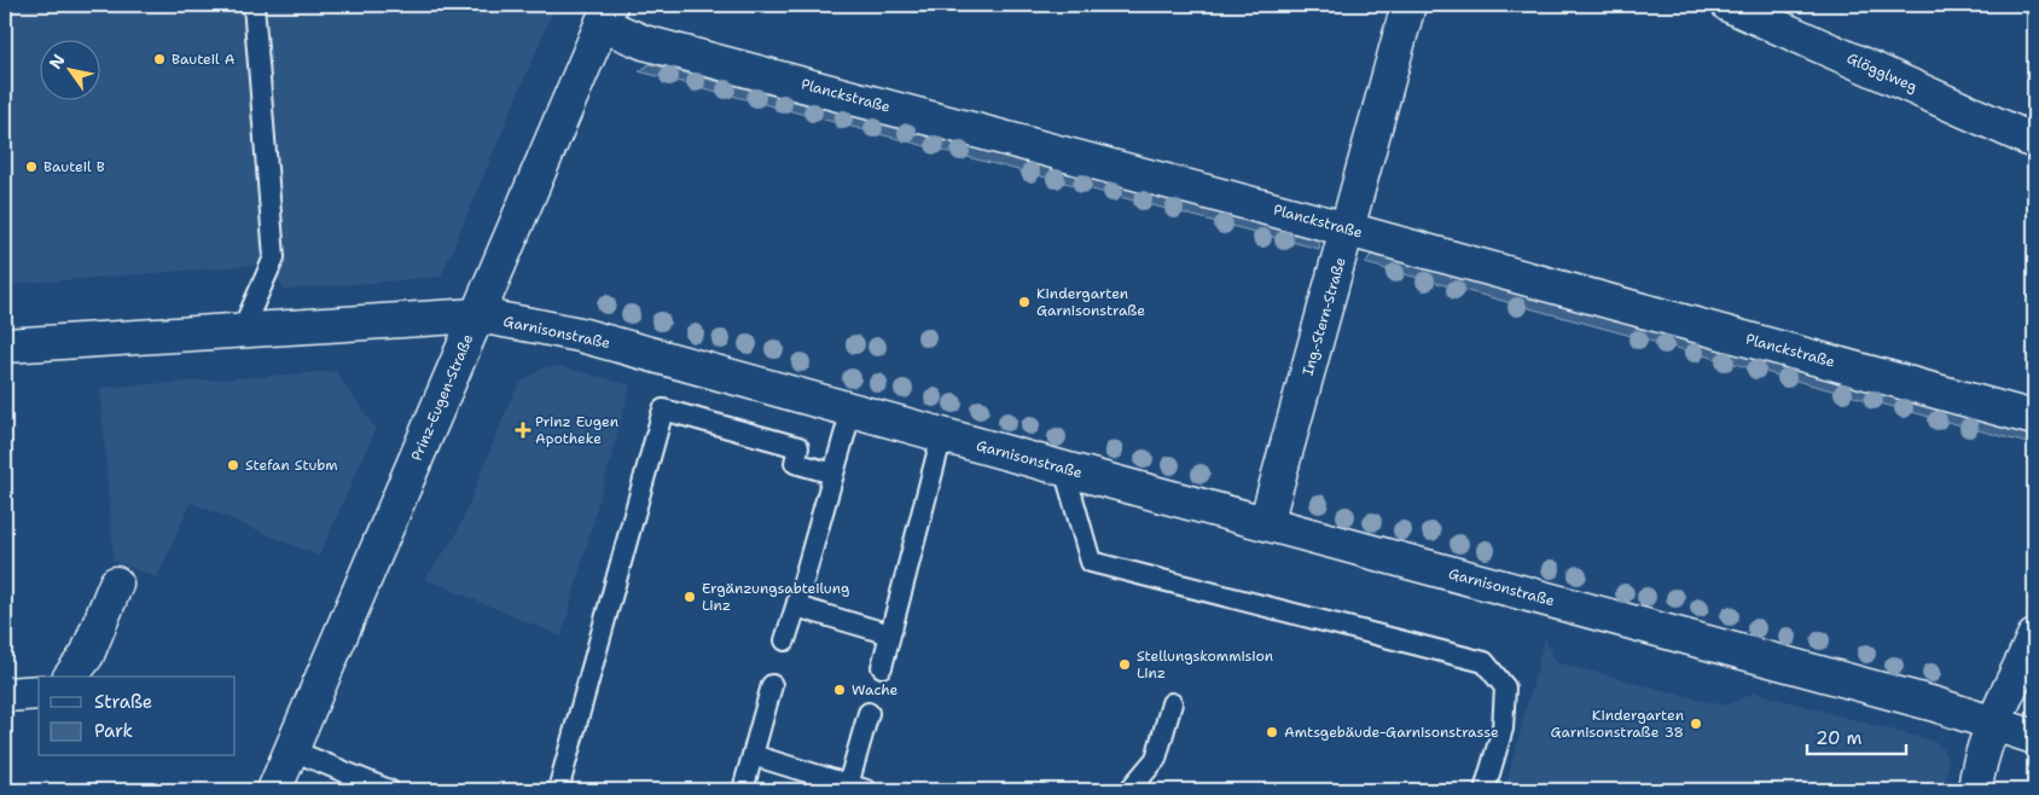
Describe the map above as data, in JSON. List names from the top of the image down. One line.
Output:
{"streets":{"street":["Glögglweg","Planckstraße","Ing.-Stern-Straße","Garnisonstraße","Prinz-Eugen-Straße"]},"crossings":[["Planckstraße","Ing.-Stern-Straße"],["Planckstraße","Prinz-Eugen-Straße"],["Ing.-Stern-Straße","Garnisonstraße"],["Garnisonstraße","Prinz-Eugen-Straße"]],"places":{"other":["Bauteil A","Bauteil B","Kindergarten Garnisonstraße","Stefan Stubm","Ergänzungsabteilung Linz","Stellungskommision Linz","Wache","Kindergarten Garnisonstraße 38","Amtsgebäude-Garnisonstrasse"],"health":["Prinz Eugen Apotheke"]},"legend":["Straße","Park"],"scale_bar":"20 m","north":"top left"}
